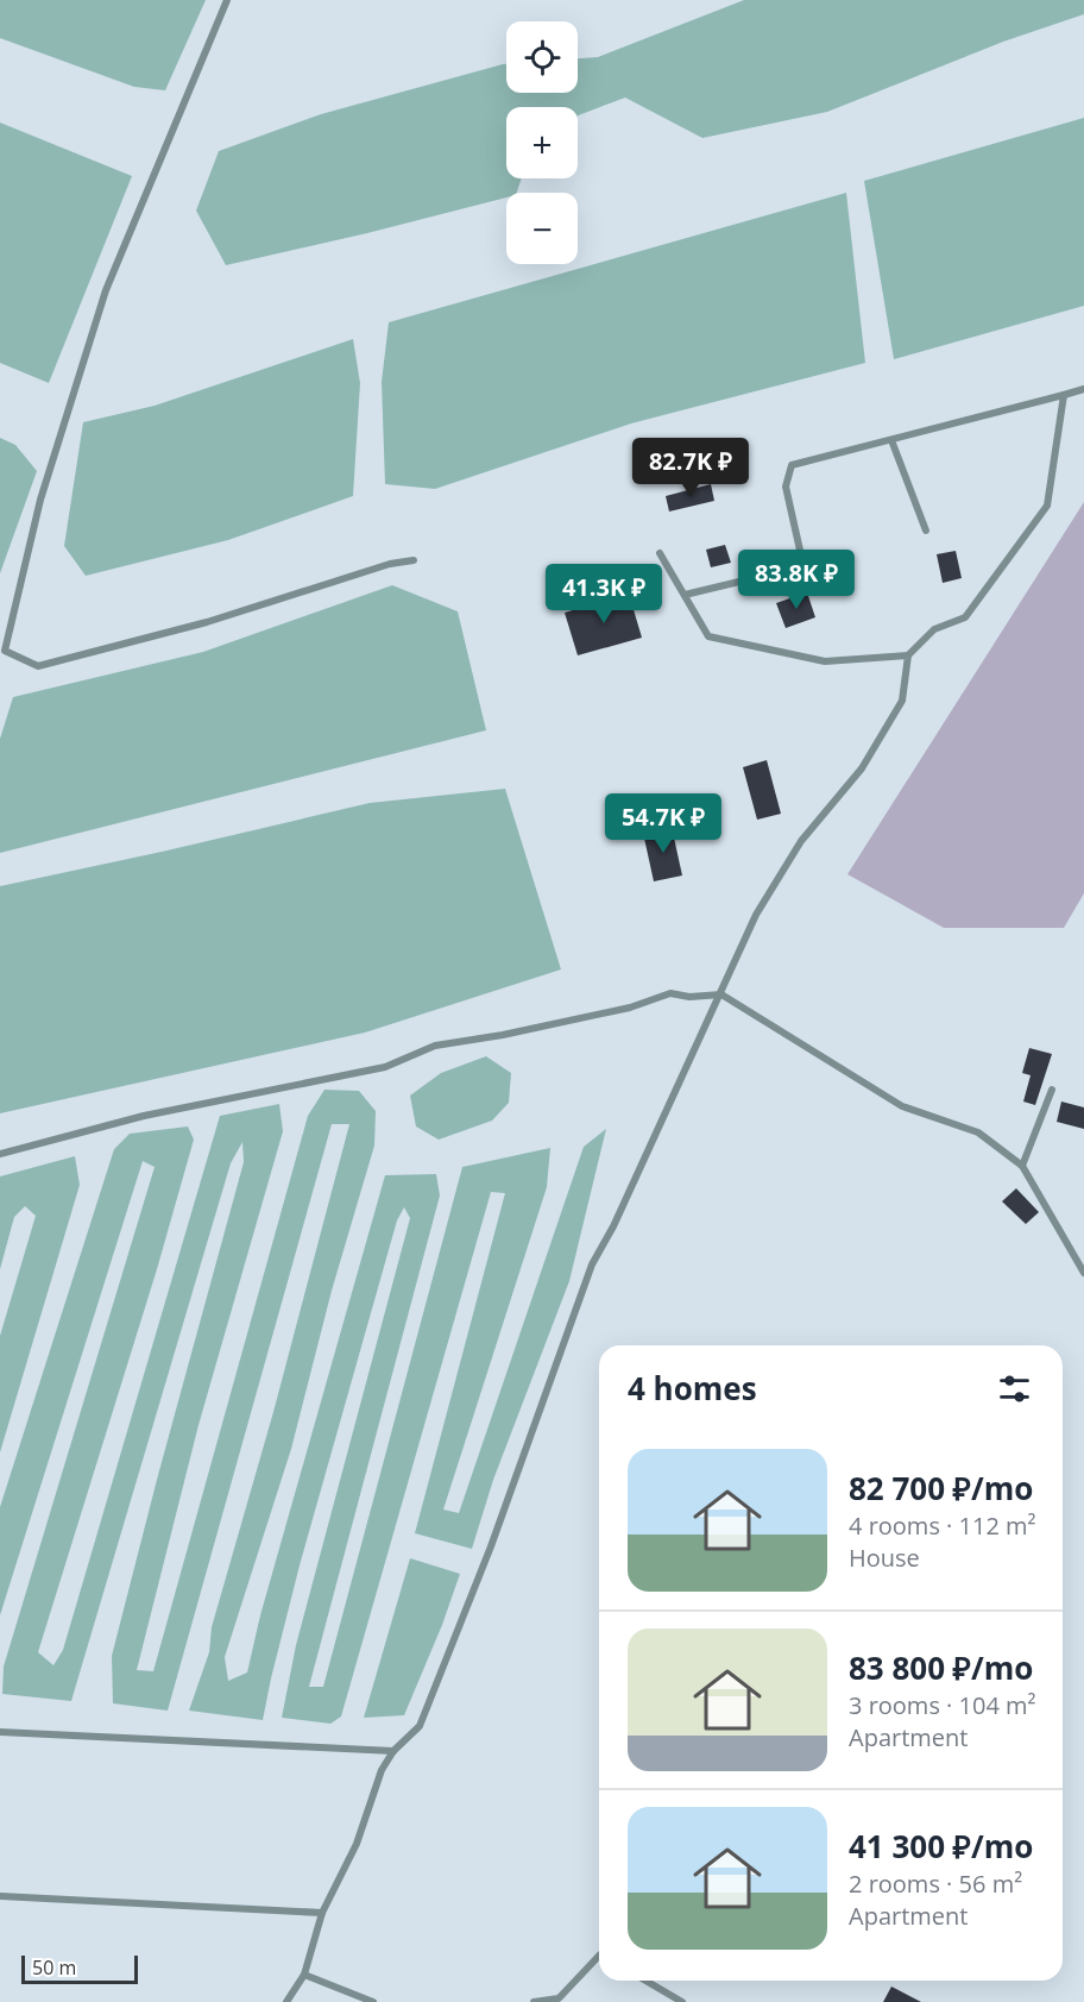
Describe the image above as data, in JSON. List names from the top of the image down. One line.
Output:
{"scale_bar":"50 m","page":{"map_buttons":["+","−"],"price":["82.7K ₽","83.8K ₽","41.3K ₽","54.7K ₽"],"heading":"4 homes","list":[{"name":"82 700 ₽/mo","note":"4 rooms · 112 m² · House"},{"name":"83 800 ₽/mo","note":"3 rooms · 104 m² · Apartment"},{"name":"41 300 ₽/mo","note":"2 rooms · 56 m² · Apartment"}],"scale":"50 m"}}
